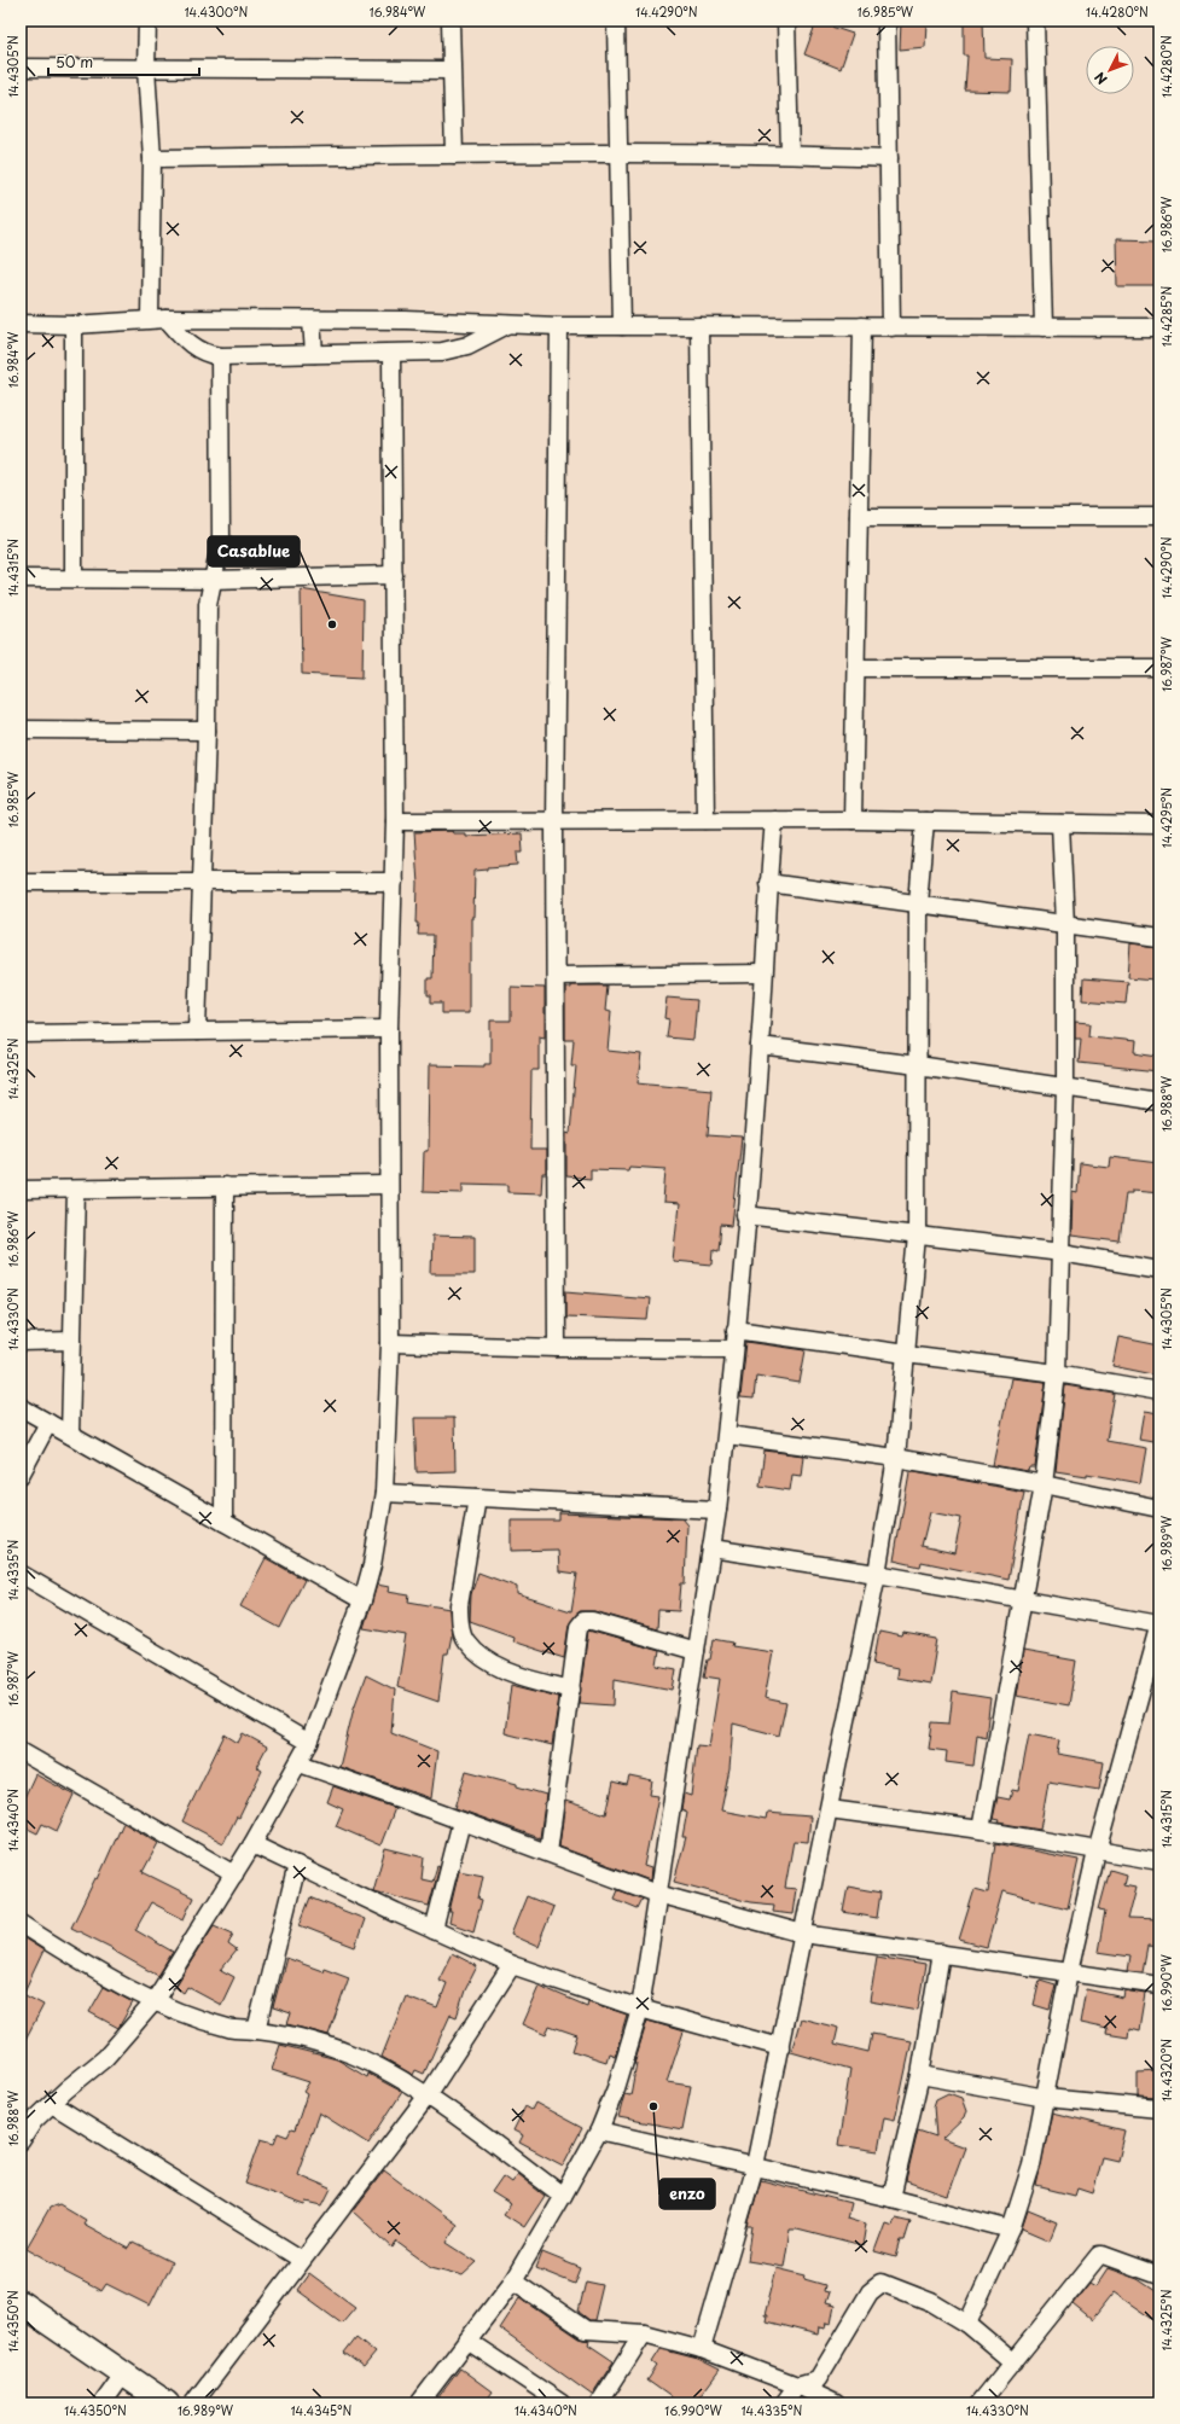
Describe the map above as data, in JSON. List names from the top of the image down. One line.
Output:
{"places":["Casablue","enzo"],"scale_bar":"50 m","north":"bottom left","coordinates":["14.4300°N","16.984°W","14.4290°N","16.985°W","14.4280°N","14.4305°N","16.986°W","14.4285°N","14.4315°N","16.987°W","14.4295°N","14.4325°N","16.988°W","14.4330°N","16.989°W","14.4335°N","14.4340°N","16.990°W","14.4320°N","14.4350°N","14.4345°N"]}
